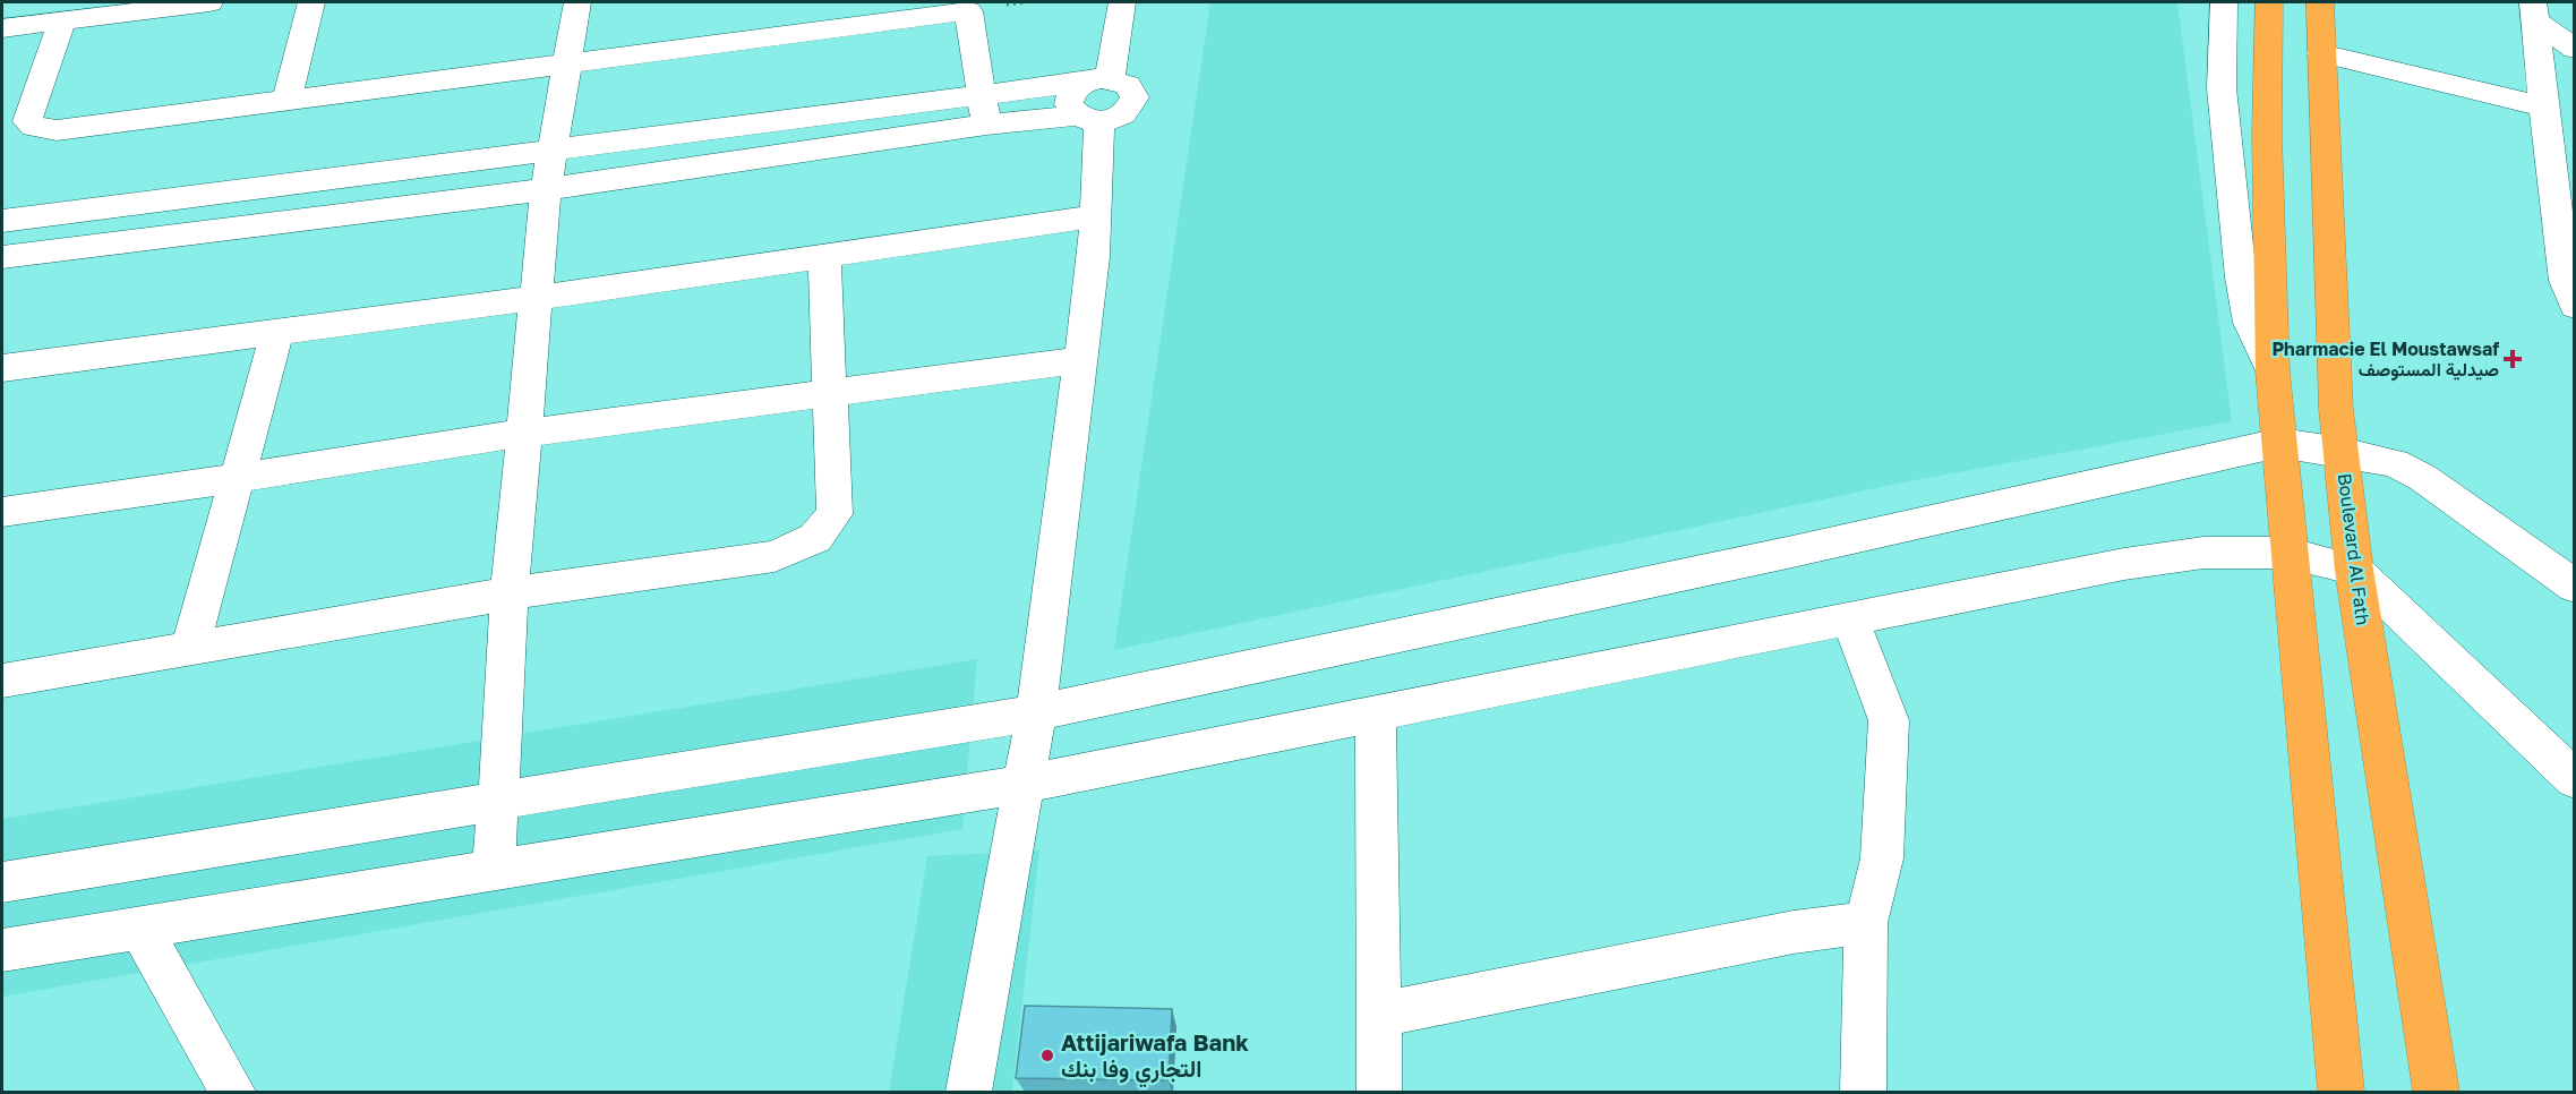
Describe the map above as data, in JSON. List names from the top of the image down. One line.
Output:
{"streets":{"highway":["Boulevard Al Fath"]},"places":{"health":["Pharmacie El Moustawsaf صيدلية المستوصف"],"other":["Attijariwafa Bank التجاري وفا بنك"]}}
